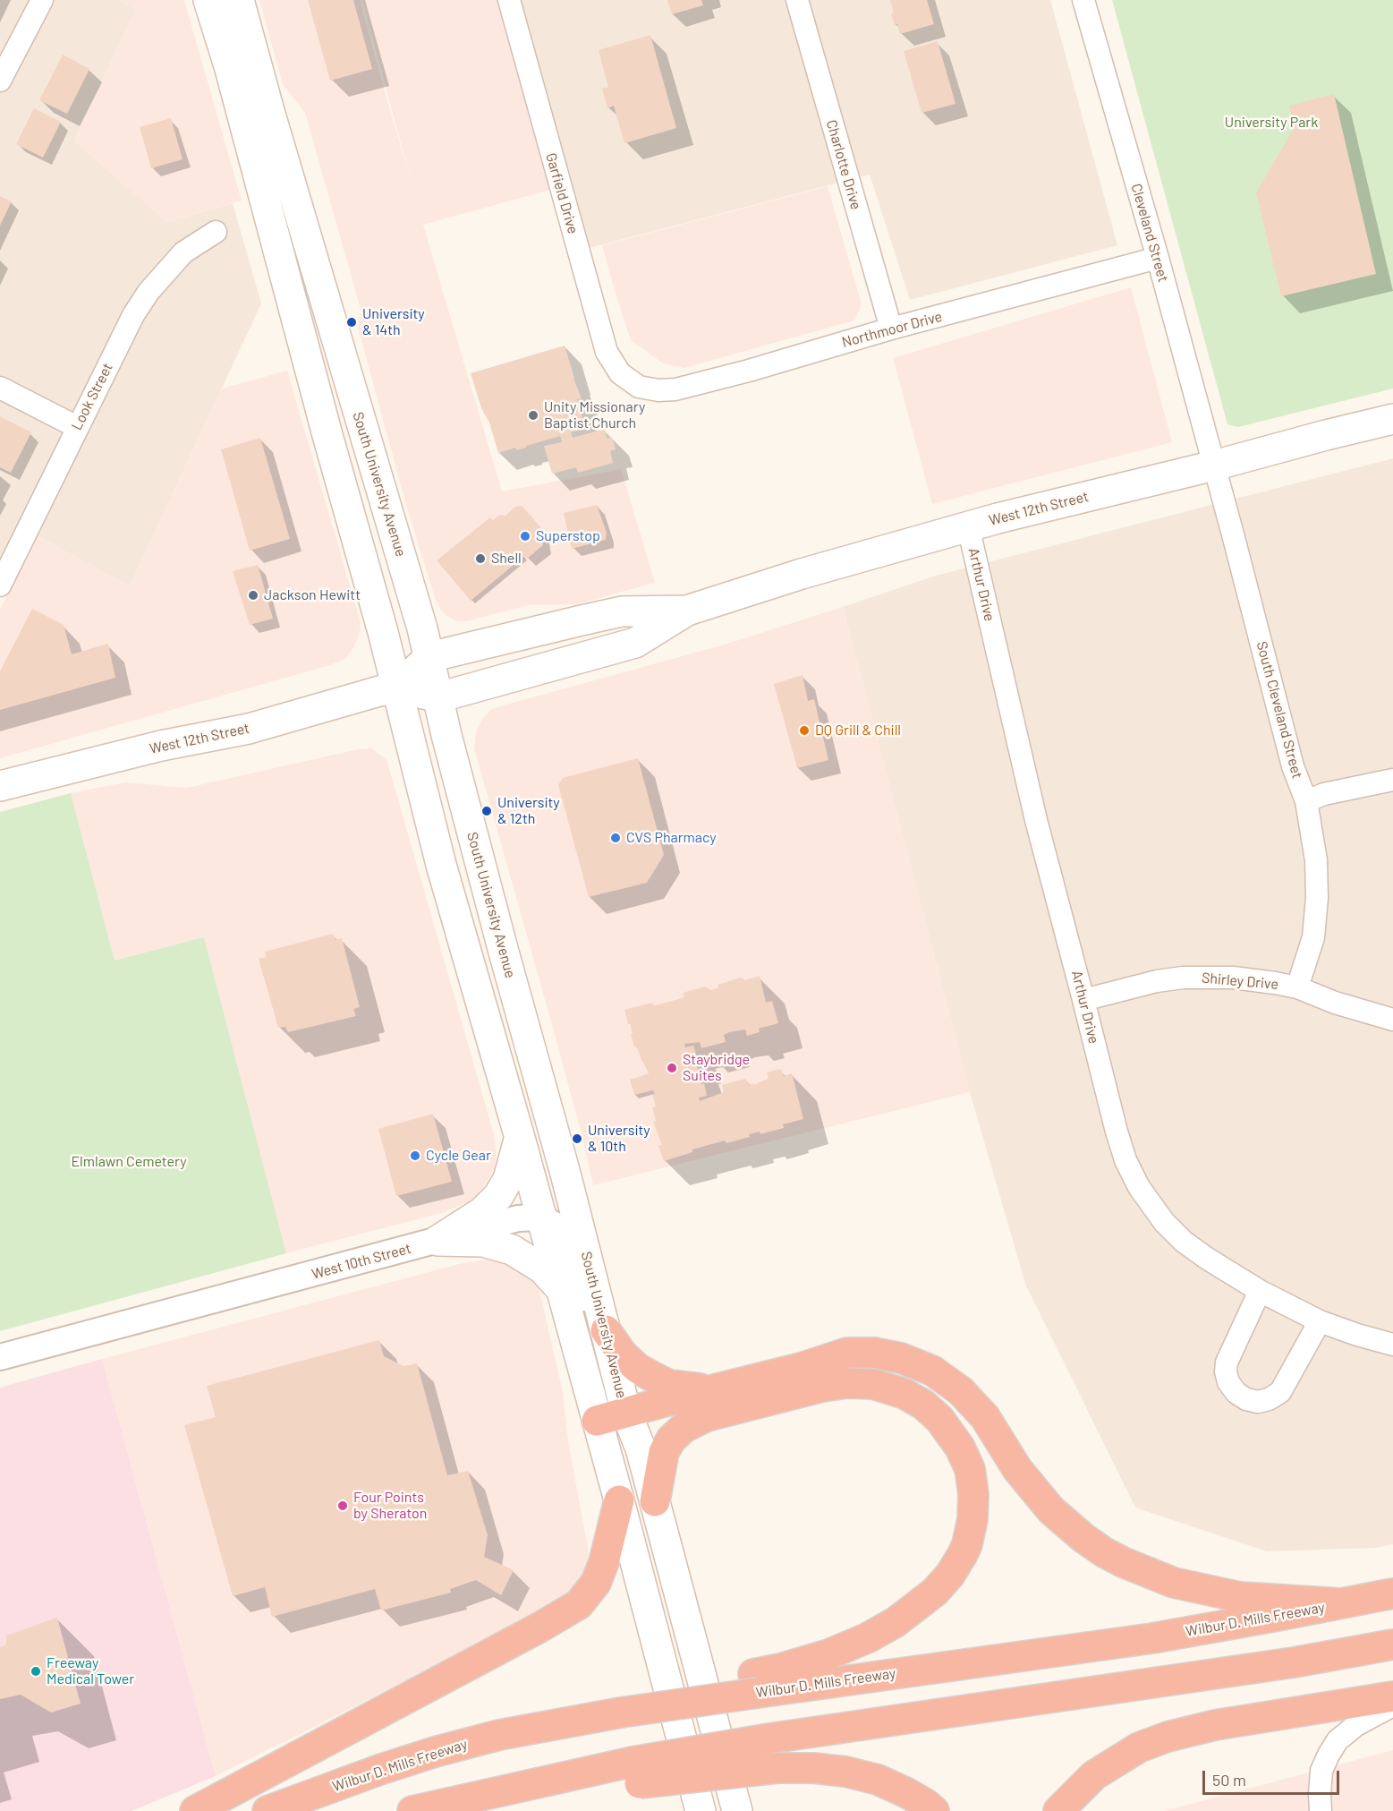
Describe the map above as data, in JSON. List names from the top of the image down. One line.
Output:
{"streets":{"highway":["Wilbur D. Mills Freeway"],"main road":["South University Avenue","West 12th Street"],"street":["Charlotte Drive","Garfield Drive","Cleveland Street","Northmoor Drive","Look Street","Arthur Drive","South Cleveland Street","Shirley Drive","West 10th Street"]},"crossings":[["Charlotte Drive","Northmoor Drive"],["Garfield Drive","Northmoor Drive"],["Cleveland Street","Northmoor Drive"],["Cleveland Street","West 12th Street"],["Cleveland Street","South Cleveland Street"],["South University Avenue","West 12th Street"],["South University Avenue","West 10th Street"],["West 12th Street","Arthur Drive"],["West 12th Street","South Cleveland Street"],["Arthur Drive","Shirley Drive"],["South Cleveland Street","Shirley Drive"]],"parks":["University Park","Elmlawn Cemetery"],"places":["University & 14th","Unity Missionary Baptist Church","Superstop","Shell","Jackson Hewitt","DQ Grill & Chill","University & 12th","CVS Pharmacy","Staybridge Suites","University & 10th","Cycle Gear","Four Points by Sheraton","Freeway Medical Tower"],"scale_bar":"50 m"}
